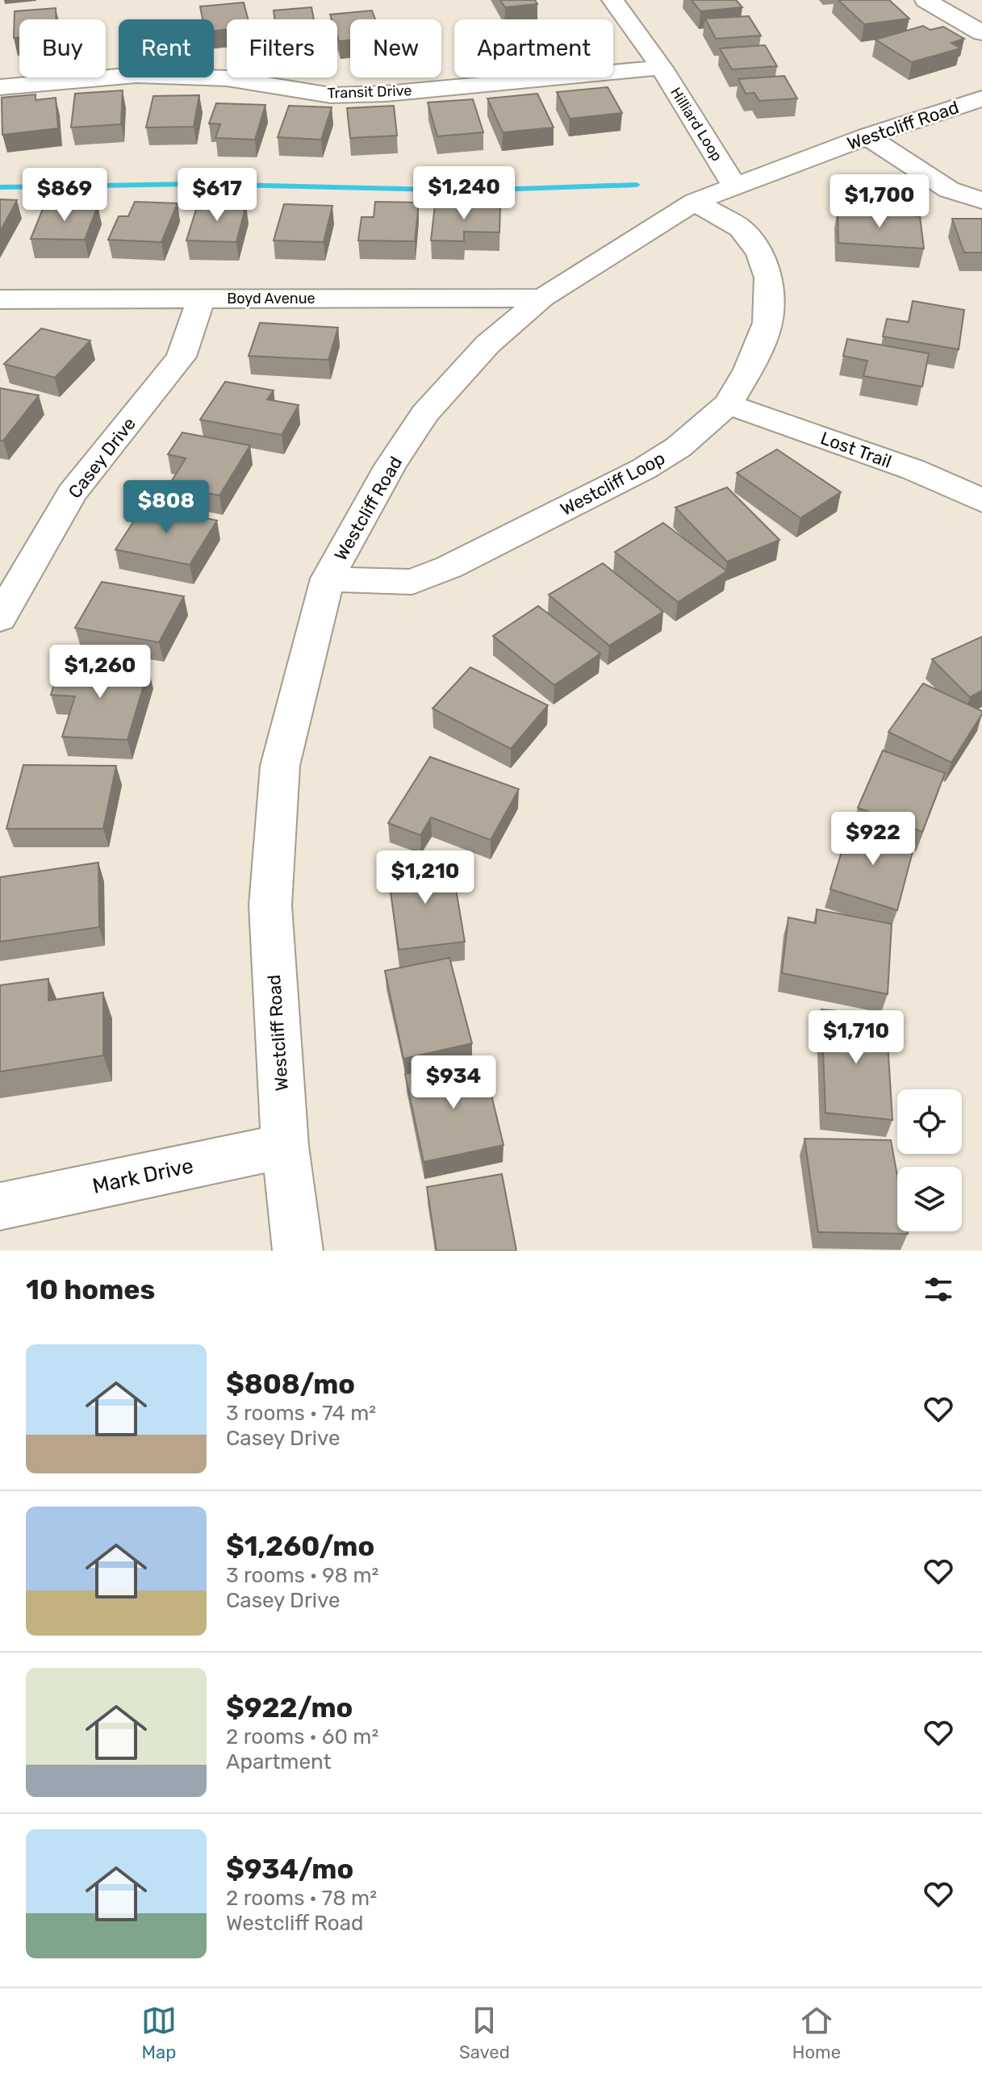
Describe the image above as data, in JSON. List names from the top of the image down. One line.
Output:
{"streets":{"street":["Transit Drive","Hilliard Loop","Westcliff Road","Boyd Avenue","Lost Trail","Casey Drive","Westcliff Loop","Mark Drive"]},"crossings":[["Transit Drive","Hilliard Loop"],["Hilliard Loop","Westcliff Road"],["Westcliff Road","Boyd Avenue"],["Westcliff Road","Westcliff Loop"],["Westcliff Road","Mark Drive"],["Boyd Avenue","Casey Drive"],["Lost Trail","Westcliff Loop"]],"page":{"chip":["Buy","Rent","Filters","New","Apartment"],"price":["$1,240","$869","$617","$1,700","$808","$1,260","$922","$1,210","$1,710","$934"],"heading":"10 homes","list":[{"name":"$808/mo","note":"3 rooms · 74 m² · Casey Drive"},{"name":"$1,260/mo","note":"3 rooms · 98 m² · Casey Drive"},{"name":"$922/mo","note":"2 rooms · 60 m² · Apartment"},{"name":"$934/mo","note":"2 rooms · 78 m² · Westcliff Road"}],"tabs":["Map","Saved","Home"]}}
